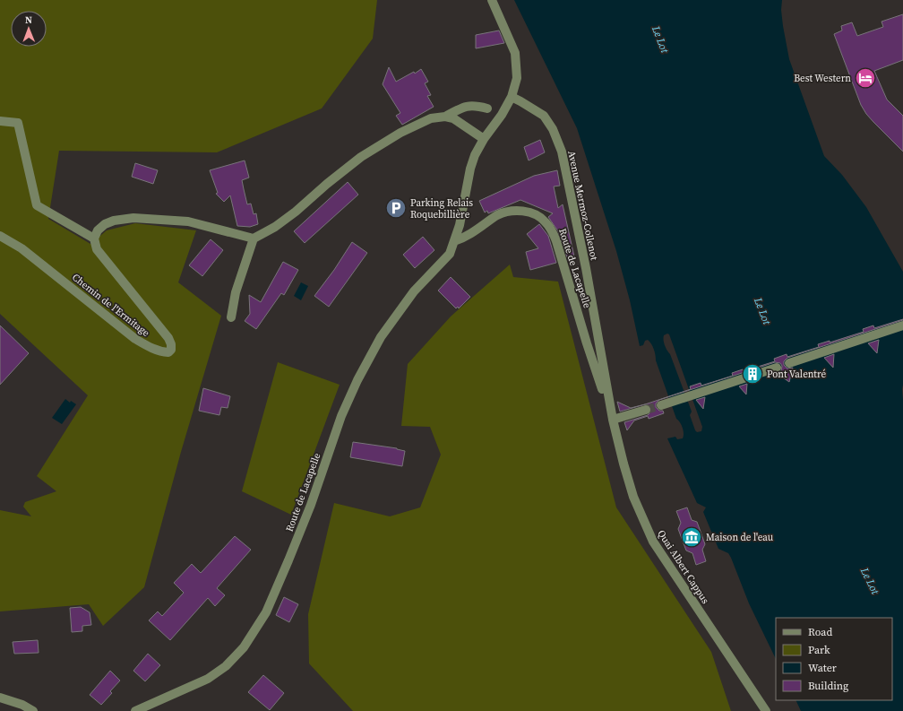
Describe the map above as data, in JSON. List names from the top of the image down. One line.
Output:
{"streets":{"street":["Avenue Mermoz-Collenot","Route de Lacapelle","Chemin de l'Ermitage","Quai Albert Cappus"]},"crossings":[["Avenue Mermoz-Collenot","Route de Lacapelle"],["Avenue Mermoz-Collenot","Quai Albert Cappus"],["Route de Lacapelle","Quai Albert Cappus"]],"water":["Le Lot"],"places":{"hotel":["Best Western"],"parking":["Parking Relais Roquebillière"],"building":["Pont Valentré"],"museum":["Maison de l'eau"]},"legend":["Road","Park","Water","Building"],"north":"top"}
